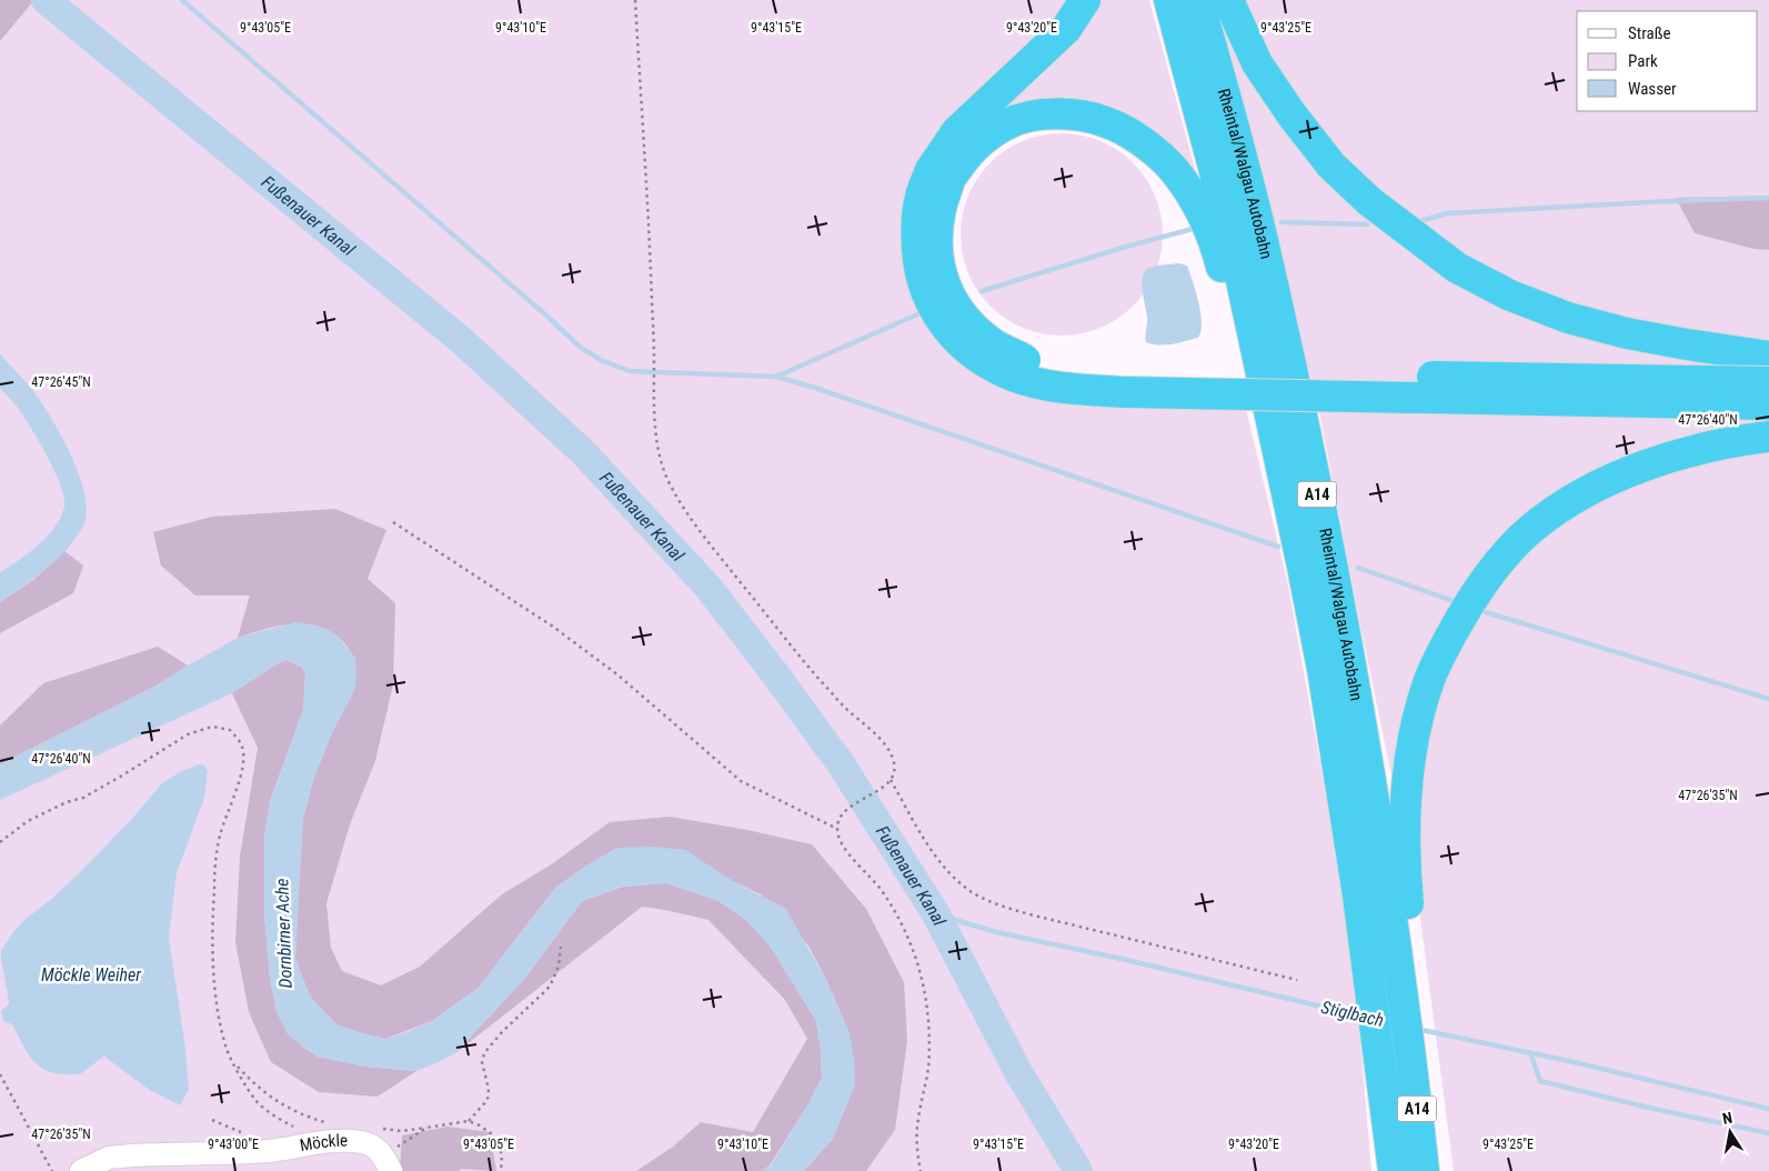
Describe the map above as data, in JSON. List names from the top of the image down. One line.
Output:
{"streets":{"highway":["Rheintal/Walgau Autobahn","A14"],"street":["Möckle"]},"water":["Fußenauer Kanal","Dornbirner Ache","Möckle Weiher","Stiglbach"],"legend":["Straße","Park","Wasser"],"north":"top","coordinates":["9°43'05\"E","9°43'10\"E","9°43'15\"E","9°43'20\"E","9°43'25\"E","47°26'45\"N","47°26'40\"N","47°26'35\"N","9°43'00\"E"]}
